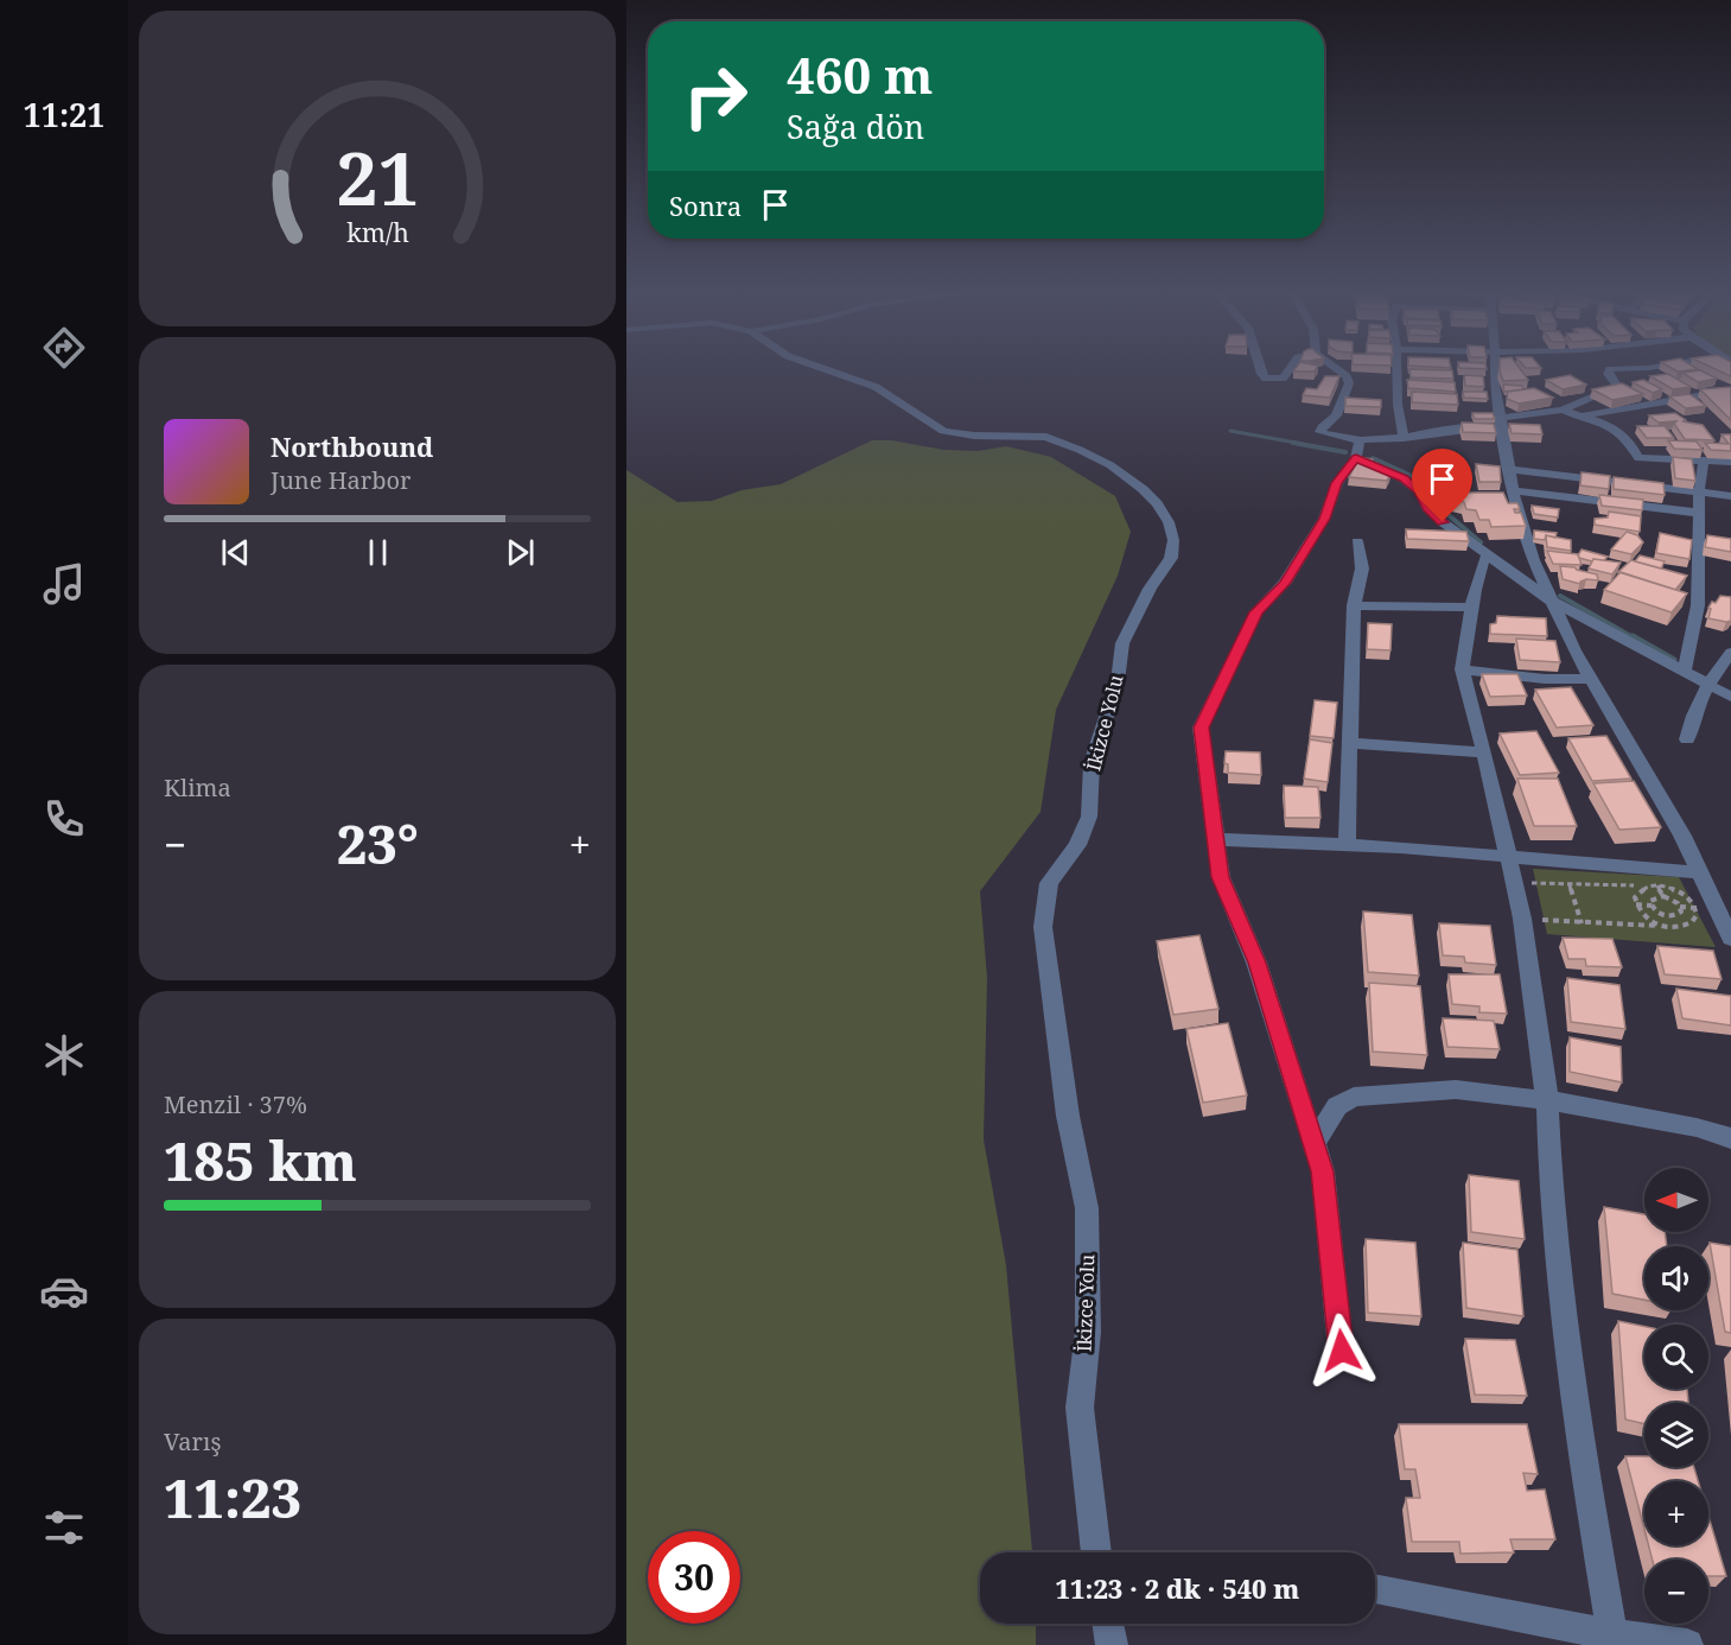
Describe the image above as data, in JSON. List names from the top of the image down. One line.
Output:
{"streets":{"street":["İkizce Yolu"]},"north":"left","page":{"tabs":"11:21","turn":["460 m","Sağa dön"],"then":"Sonra","song":["Northbound","June Harbor"],"tile":["Klima",["Menzil · 37%","185 km"],["Varış","11:23"]],"heat":["−","23°","+"],"map_buttons":["+","−"],"limit":"30","trip":"11:23 · 2 dk · 540 m","gauge":["21","km/h"]}}
